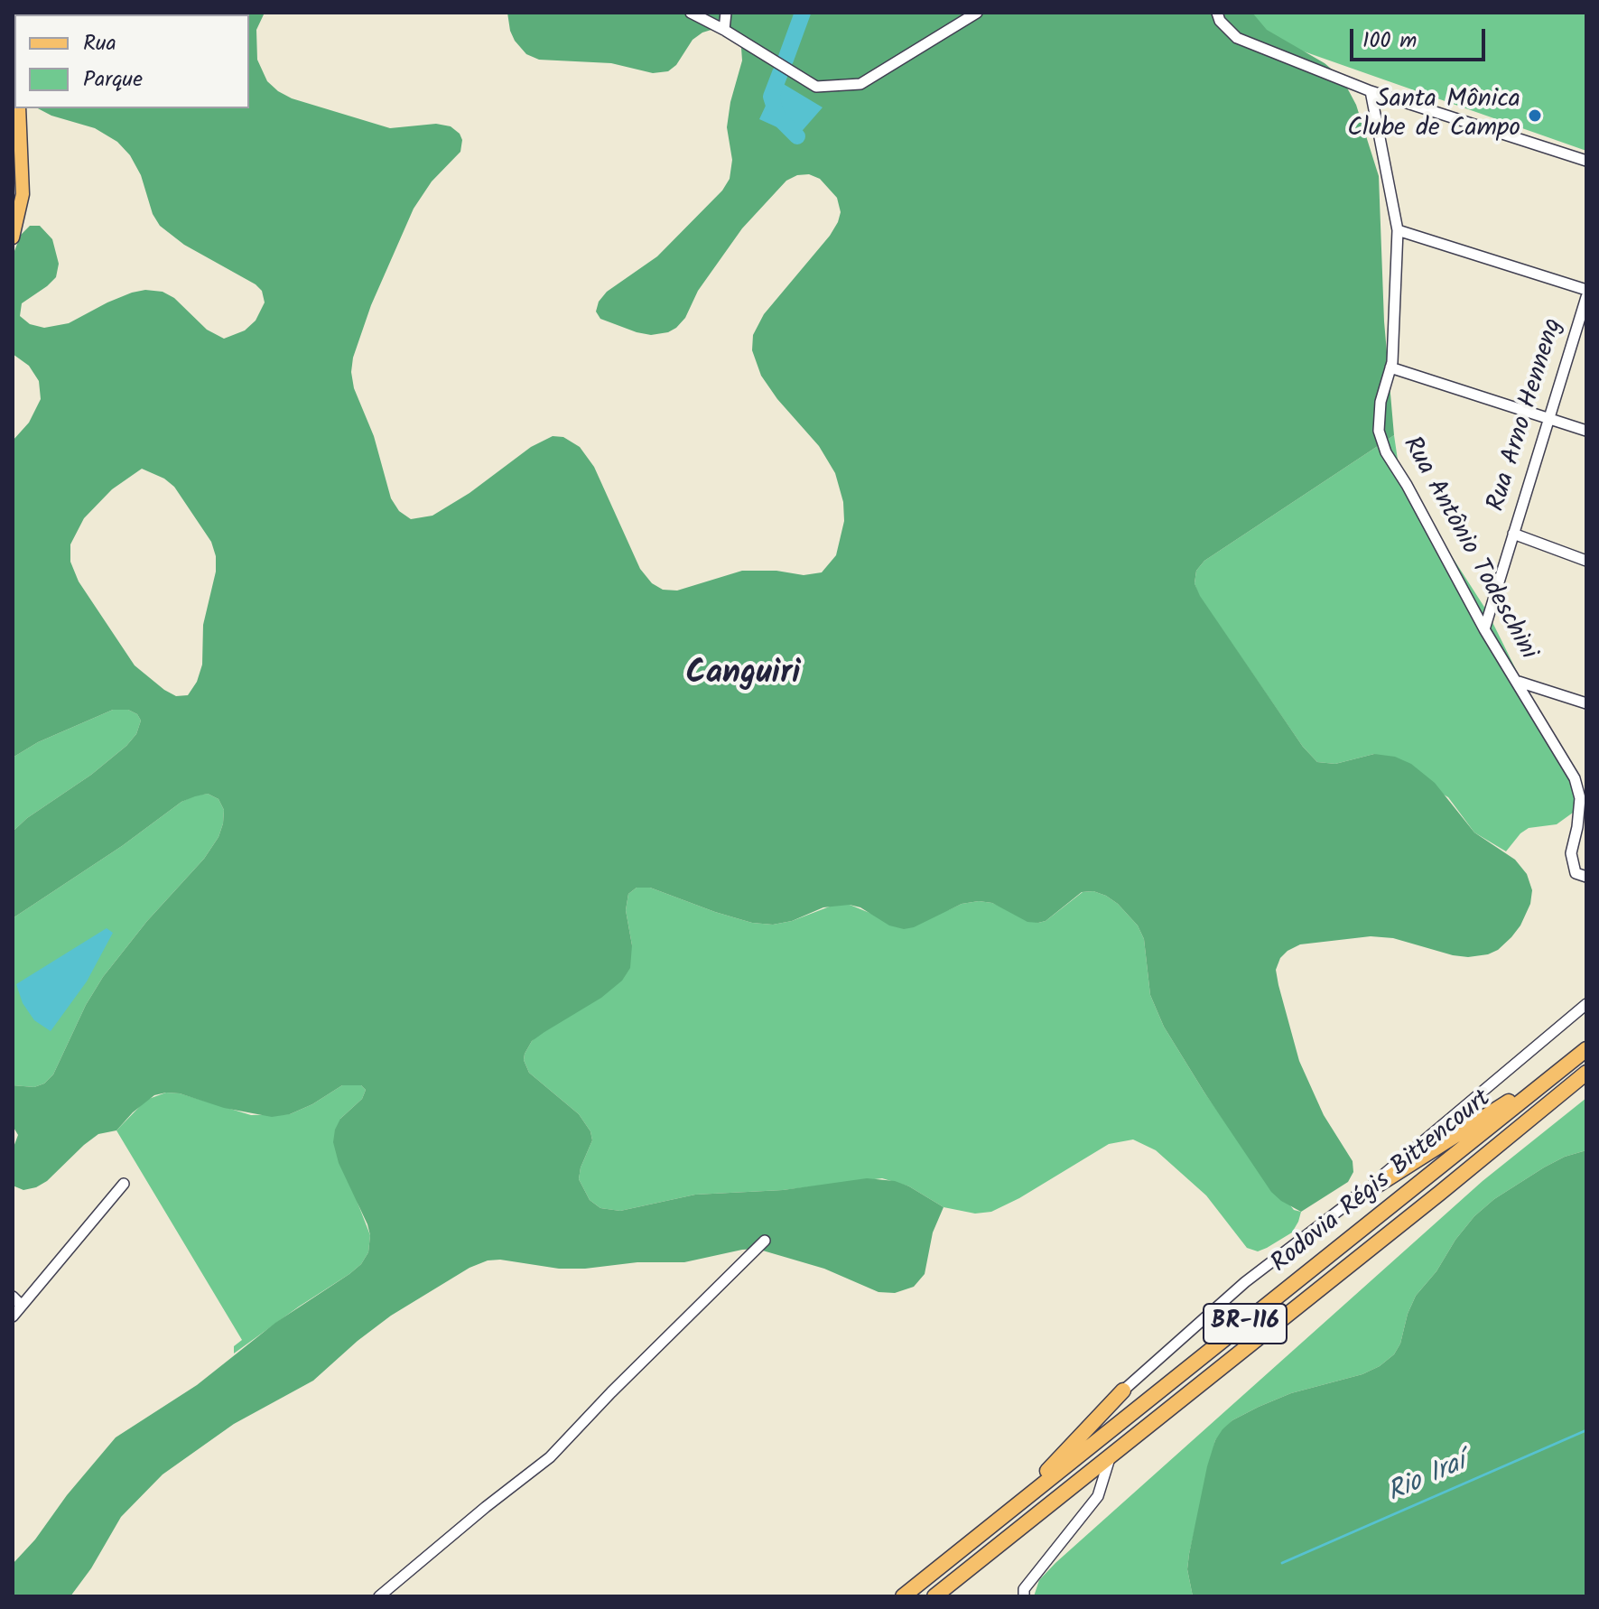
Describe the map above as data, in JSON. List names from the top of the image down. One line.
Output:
{"streets":{"highway":["Rodovia Régis Bittencourt","BR-116"],"street":["Rua Arno Henneng","Rua Antônio Todeschini"]},"crossings":[["Rua Arno Henneng","Rua Antônio Todeschini"]],"districts":["Canguiri"],"water":["Rio Iraí"],"places":["Santa Mônica Clube de Campo"],"legend":["Rua","Parque"],"scale_bar":"100 m"}
